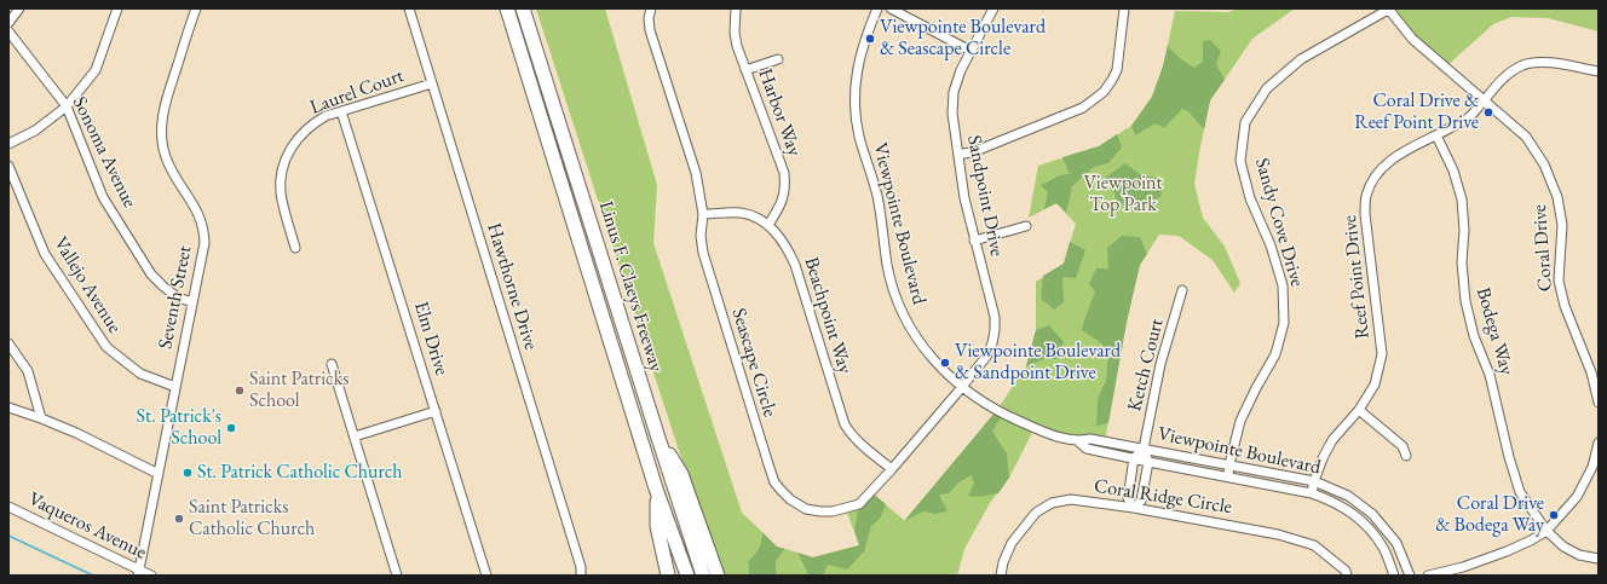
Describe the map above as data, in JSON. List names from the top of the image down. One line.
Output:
{"streets":{"highway":["Linus F. Claeys Freeway"],"street":["Laurel Court","Harbor Way","Sonoma Avenue","Sandpoint Drive","Sandy Cove Drive","Viewpointe Boulevard","Coral Drive","Reef Point Drive","Vallejo Avenue","Hawthorne Drive","Seventh Street","Beachpoint Way","Bodega Way","Elm Drive","Seascape Circle","Ketch Court","Coral Ridge Circle","Vaqueros Avenue"]},"crossings":[["Laurel Court","Hawthorne Drive"],["Laurel Court","Elm Drive"],["Harbor Way","Beachpoint Way"],["Sonoma Avenue","Seventh Street"],["Sandpoint Drive","Viewpointe Boulevard"],["Sandpoint Drive","Seascape Circle"],["Sandy Cove Drive","Viewpointe Boulevard"],["Sandy Cove Drive","Coral Drive"],["Viewpointe Boulevard","Reef Point Drive"],["Viewpointe Boulevard","Seascape Circle"],["Viewpointe Boulevard","Ketch Court"],["Coral Drive","Reef Point Drive"],["Reef Point Drive","Bodega Way"],["Vallejo Avenue","Seventh Street"],["Seventh Street","Vaqueros Avenue"],["Beachpoint Way","Seascape Circle"]],"parks":["Viewpoint Top Park"],"places":["Viewpointe Boulevard & Seascape Circle","Coral Drive & Reef Point Drive","Viewpointe Boulevard & Sandpoint Drive","Saint Patricks School","St. Patrick's School","St. Patrick Catholic Church","Coral Drive & Bodega Way","Saint Patricks Catholic Church"]}
